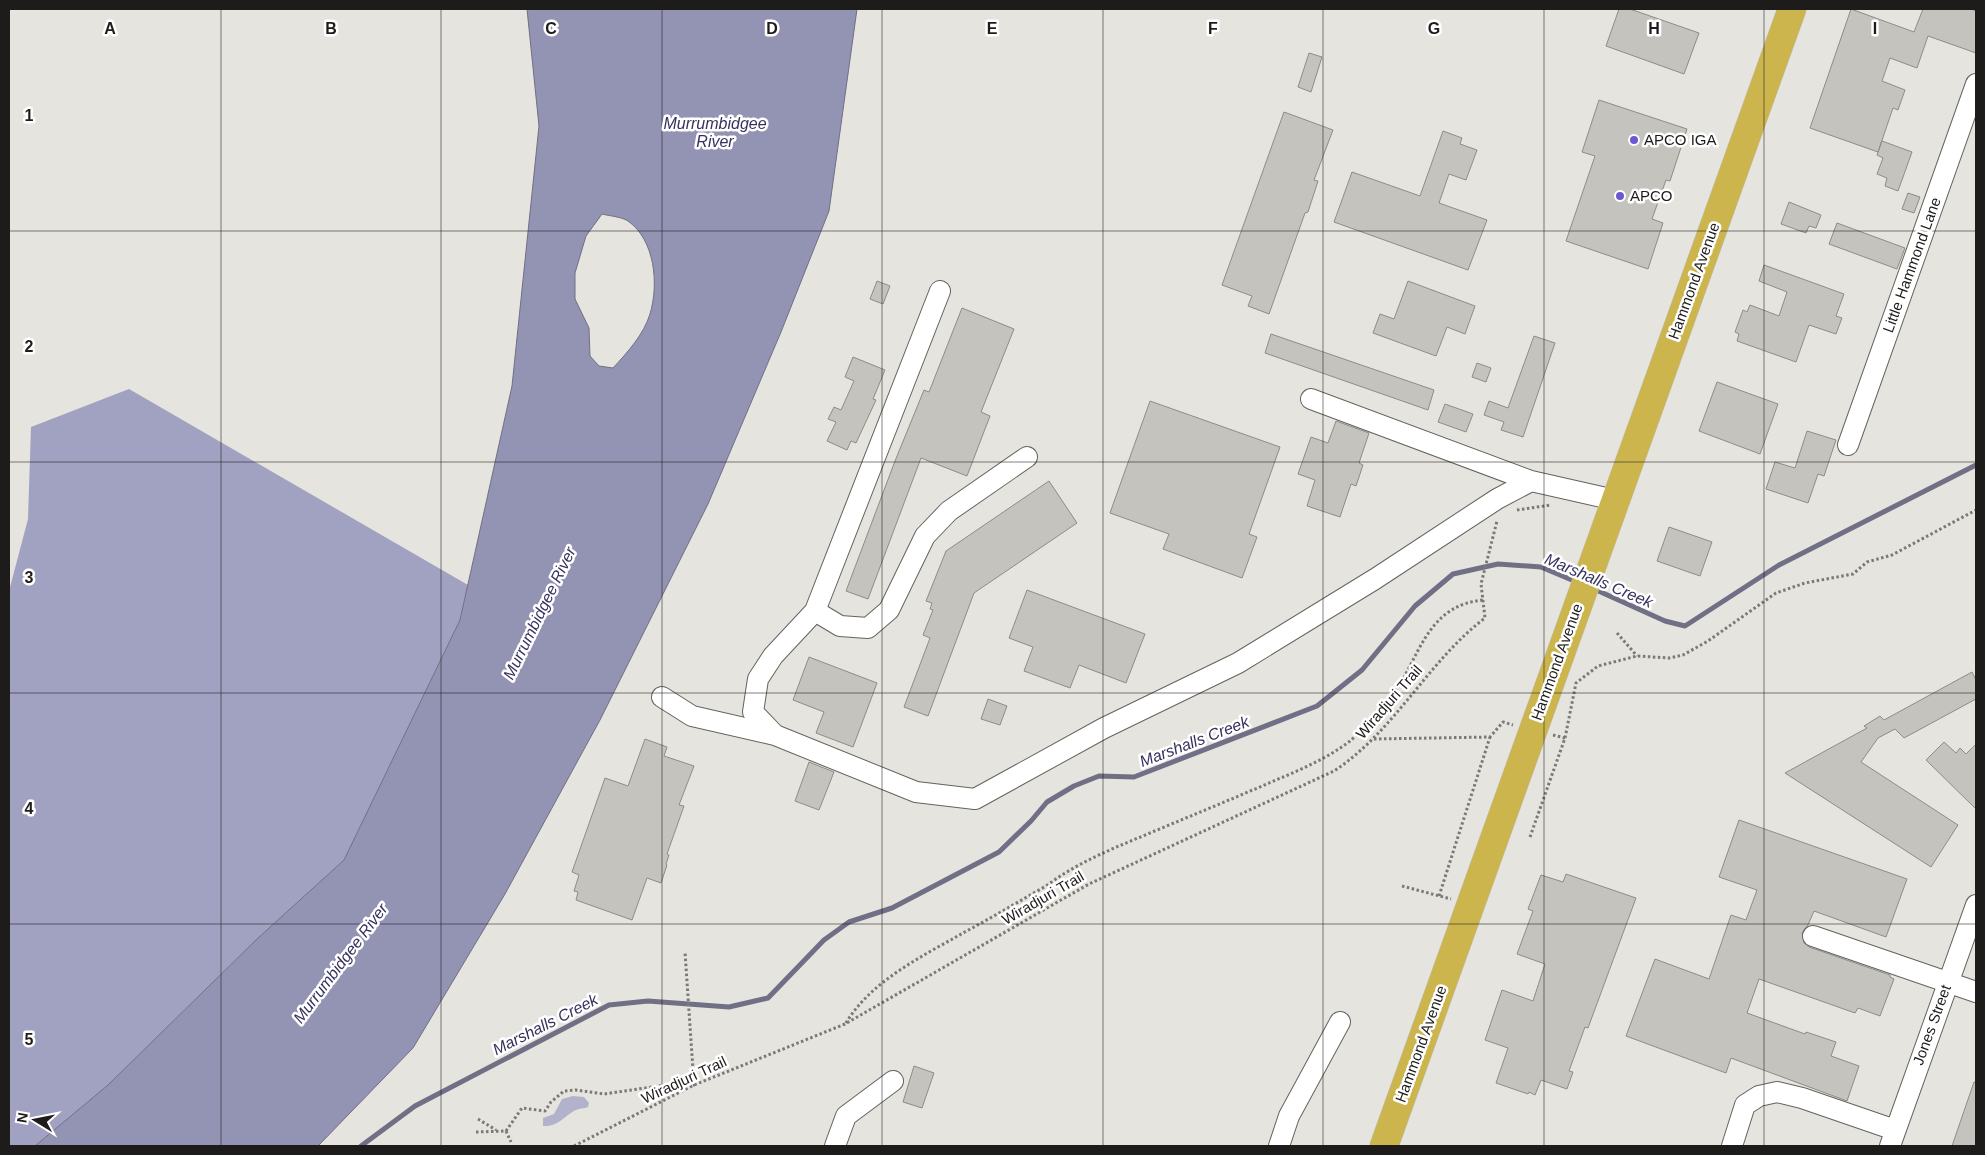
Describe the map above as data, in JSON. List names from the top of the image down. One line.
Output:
{"streets":{"highway":["Hammond Avenue"],"street":["Little Hammond Lane","Jones Street"],"path":["Wiradjuri Trail"]},"water":["Murrumbidgee River","Marshalls Creek"],"places":["APCO IGA","APCO"],"north":"left","grid":{"columns":["A","B","C","D","E","F","G","H","I"],"rows":["1","2","3","4","5"]}}
